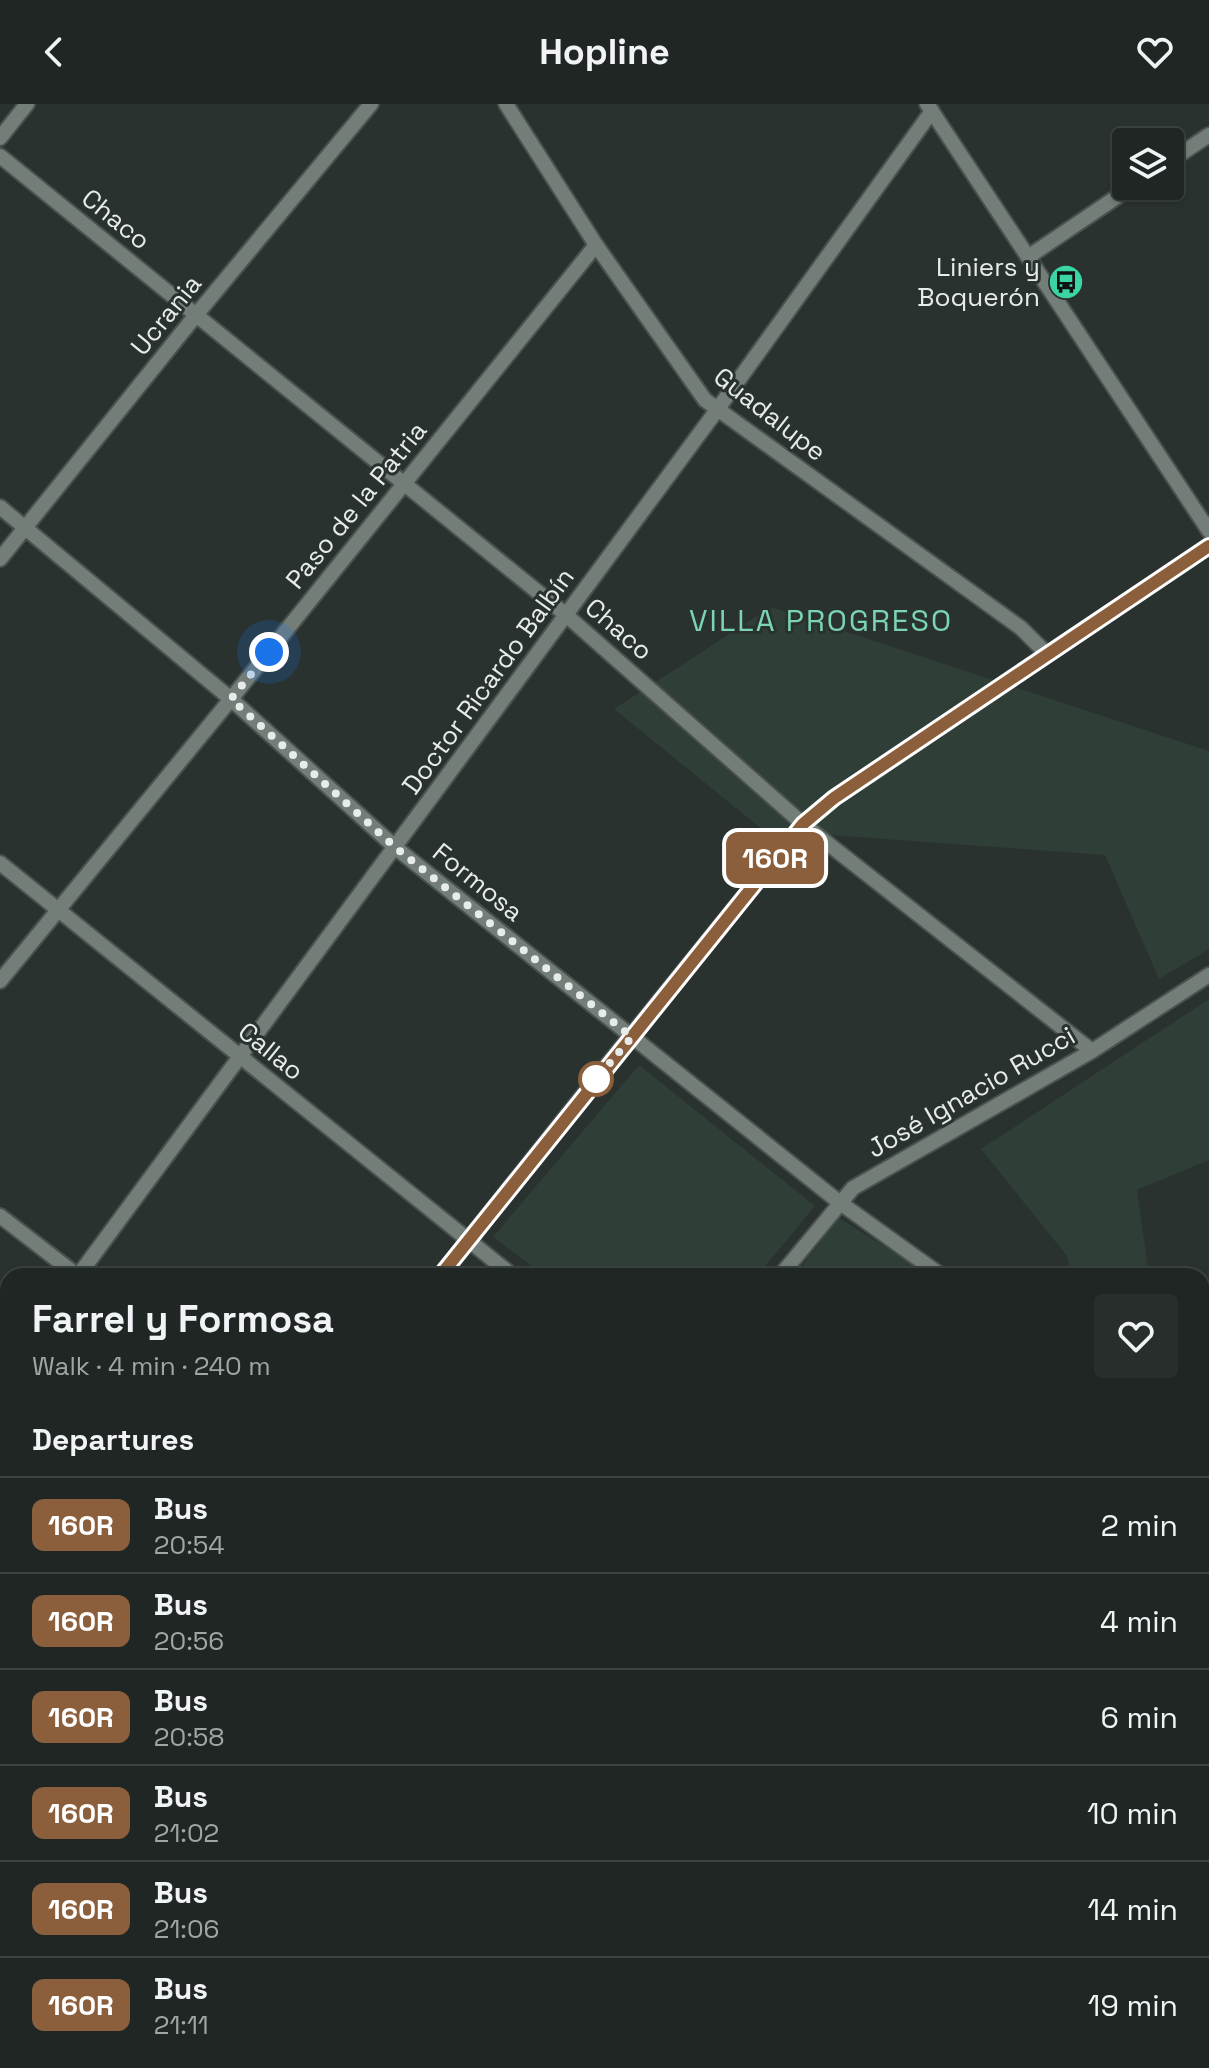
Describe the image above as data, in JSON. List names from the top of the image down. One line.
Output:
{"streets":{"street":["Chaco","Ucrania","Guadalupe","Paso de la Patria","Doctor Ricardo Balbín","Formosa","Callao","José Ignacio Rucci"]},"crossings":[["Chaco","Ucrania"],["Chaco","Paso de la Patria"],["Chaco","Doctor Ricardo Balbín"],["Chaco","José Ignacio Rucci"],["Ucrania","Formosa"],["Guadalupe","Paso de la Patria"],["Guadalupe","Doctor Ricardo Balbín"],["Paso de la Patria","Formosa"],["Paso de la Patria","Callao"],["Doctor Ricardo Balbín","Formosa"],["Doctor Ricardo Balbín","Callao"],["Formosa","José Ignacio Rucci"]],"districts":["VILLA PROGRESO"],"places":{"bus stop":["Liniers y Boquerón"]},"lines":["bus line 160R"],"page":{"header":"Hopline","on_map":"160R","heading":[["Farrel y Formosa","Walk · 4 min · 240 m"],"Departures"],"list":[{"mark":"160R","name":"Bus","note":"20:54","value":"2 min"},{"mark":"160R","name":"Bus","note":"20:56","value":"4 min"},{"mark":"160R","name":"Bus","note":"20:58","value":"6 min"},{"mark":"160R","name":"Bus","note":"21:02","value":"10 min"},{"mark":"160R","name":"Bus","note":"21:06","value":"14 min"},{"mark":"160R","name":"Bus","note":"21:11","value":"19 min"}]}}
